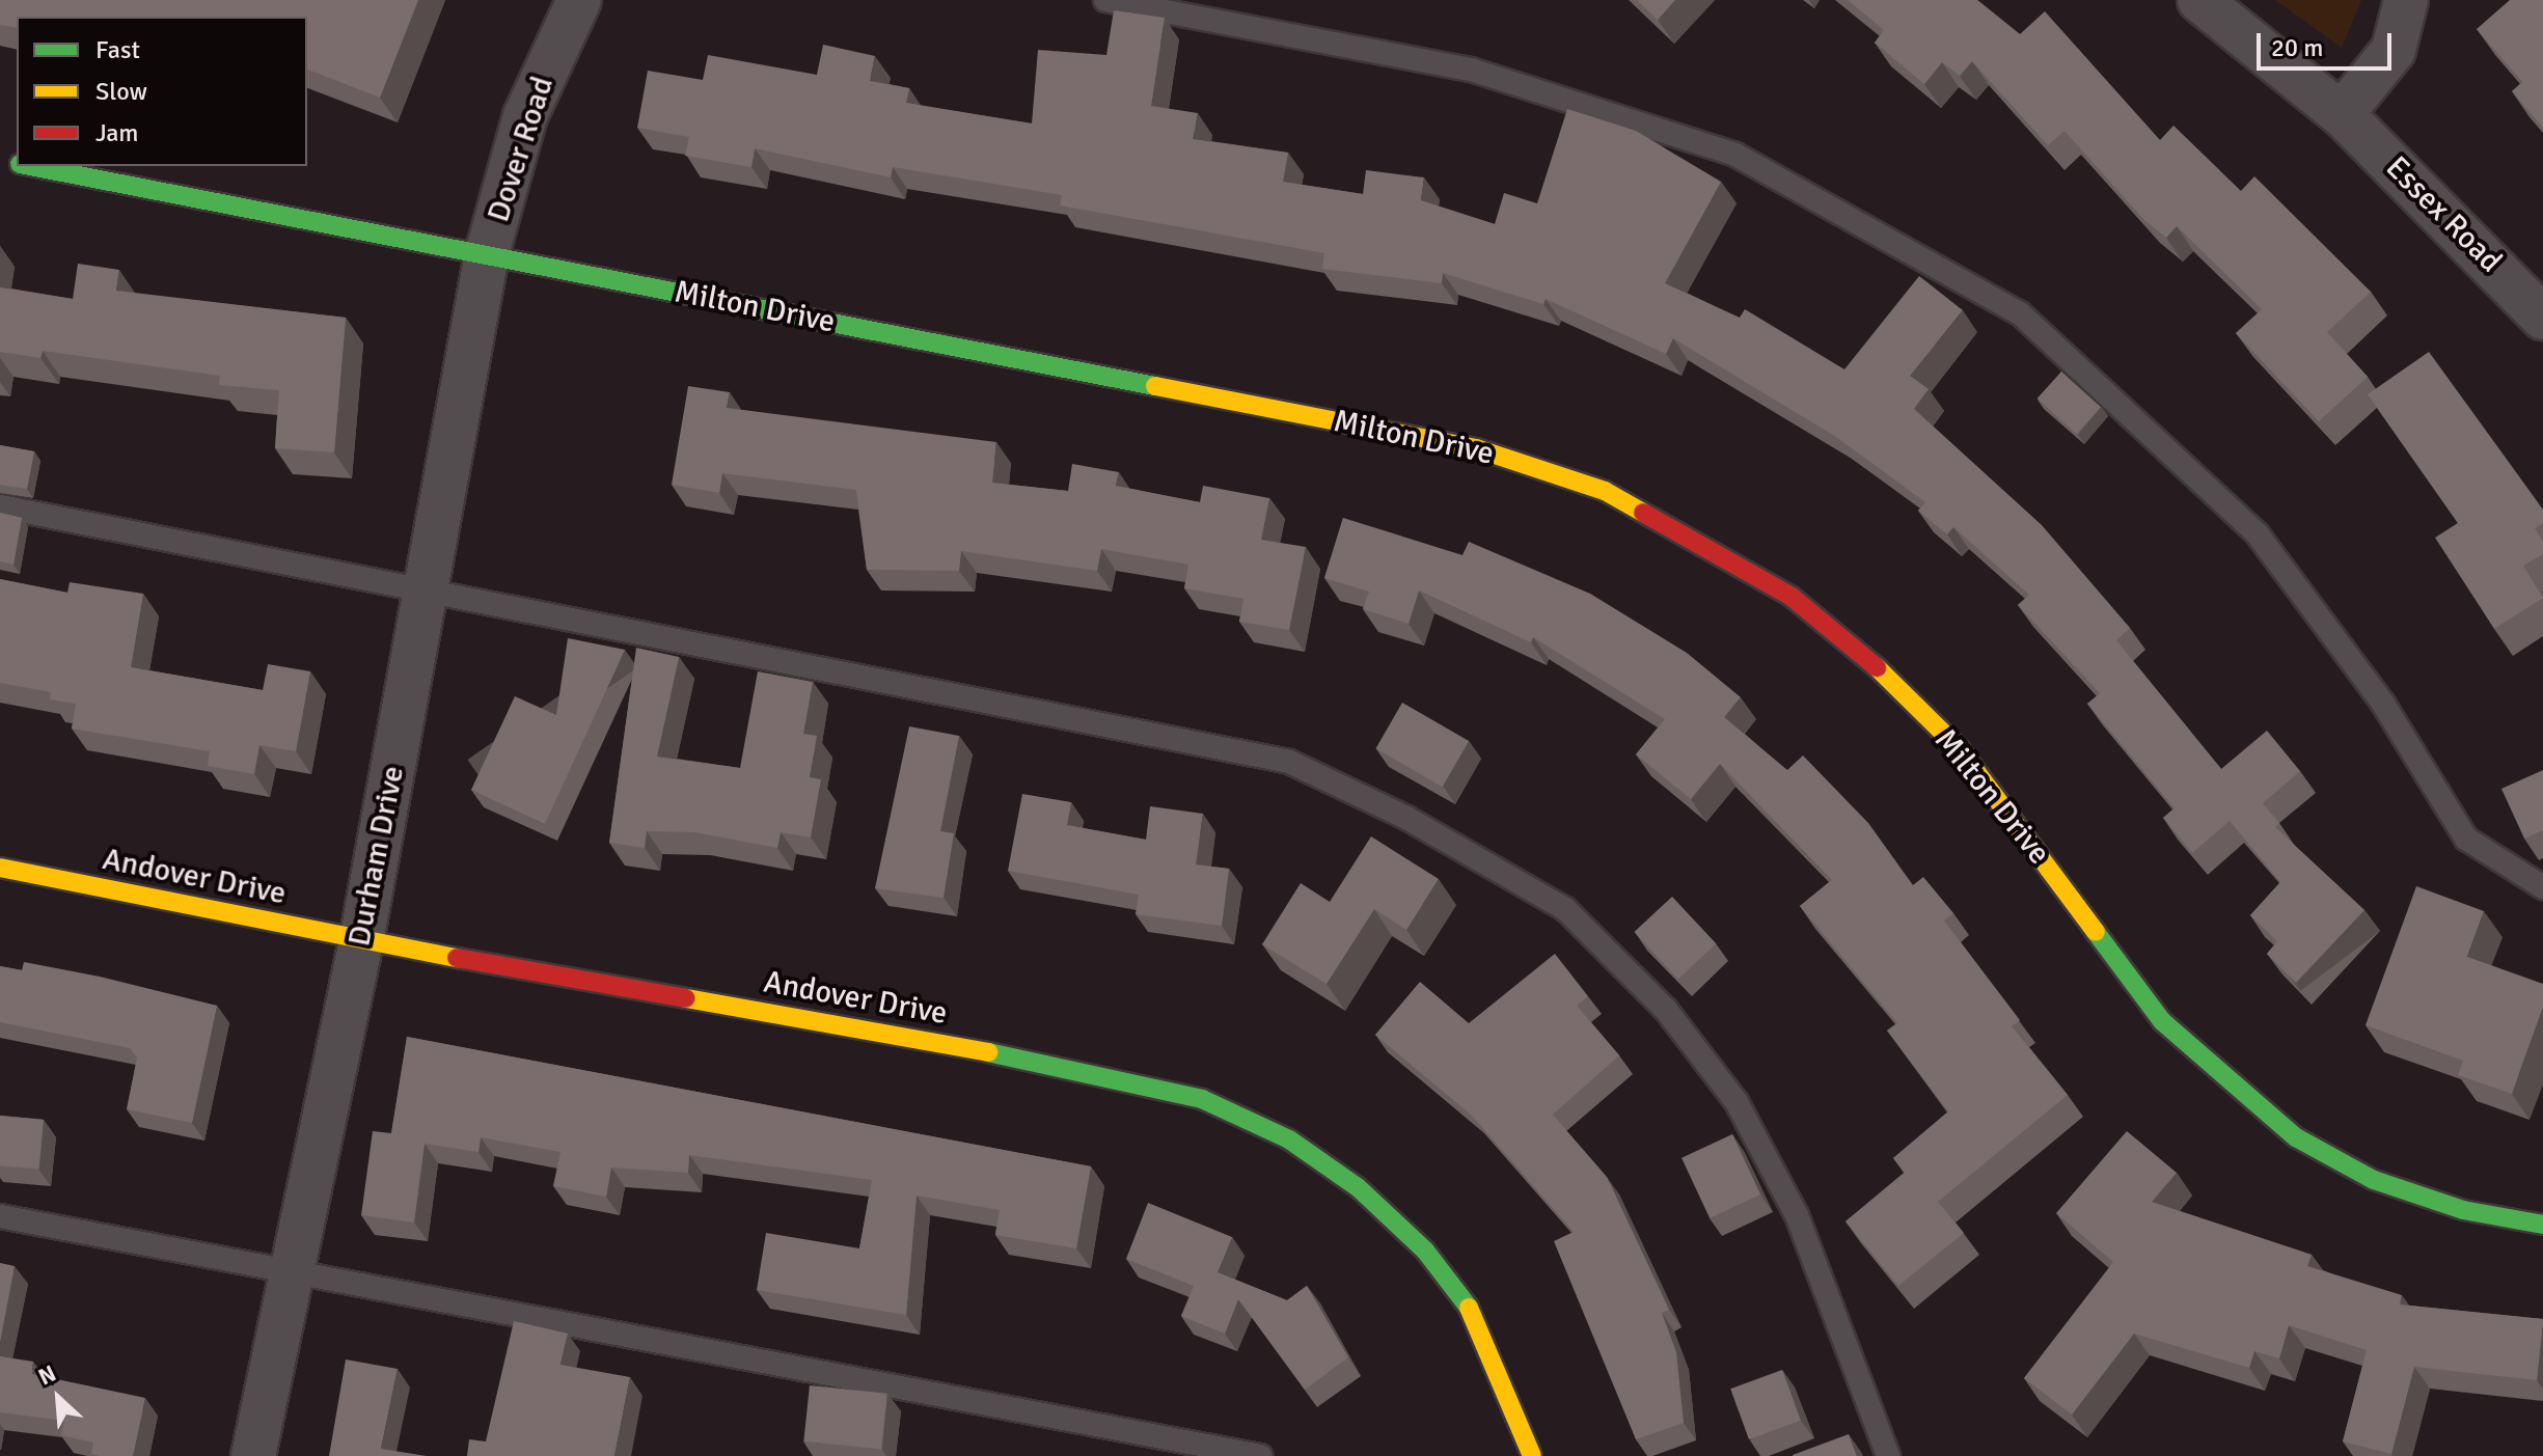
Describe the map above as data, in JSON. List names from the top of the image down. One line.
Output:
{"streets":{"street":["Dover Road","Essex Road","Milton Drive","Durham Drive","Andover Drive"]},"crossings":[["Dover Road","Milton Drive"],["Dover Road","Durham Drive"],["Milton Drive","Durham Drive"],["Durham Drive","Andover Drive"]],"legend":["Fast","Slow","Jam"],"scale_bar":"20 m","north":"top left"}
